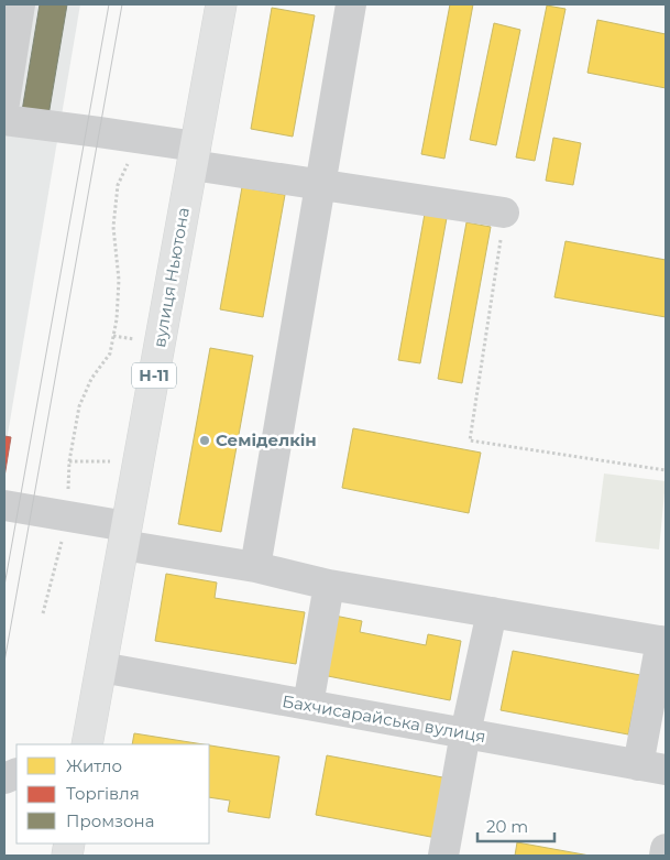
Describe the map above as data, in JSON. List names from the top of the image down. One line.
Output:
{"streets":{"main road":["вулиця Ньютона","Н-11"],"street":["Бахчисарайська вулиця"]},"crossings":[["вулиця Ньютона","Бахчисарайська вулиця"]],"places":["Семіделкін"],"legend":["Житло","Торгівля","Промзона"],"scale_bar":"20 m"}
